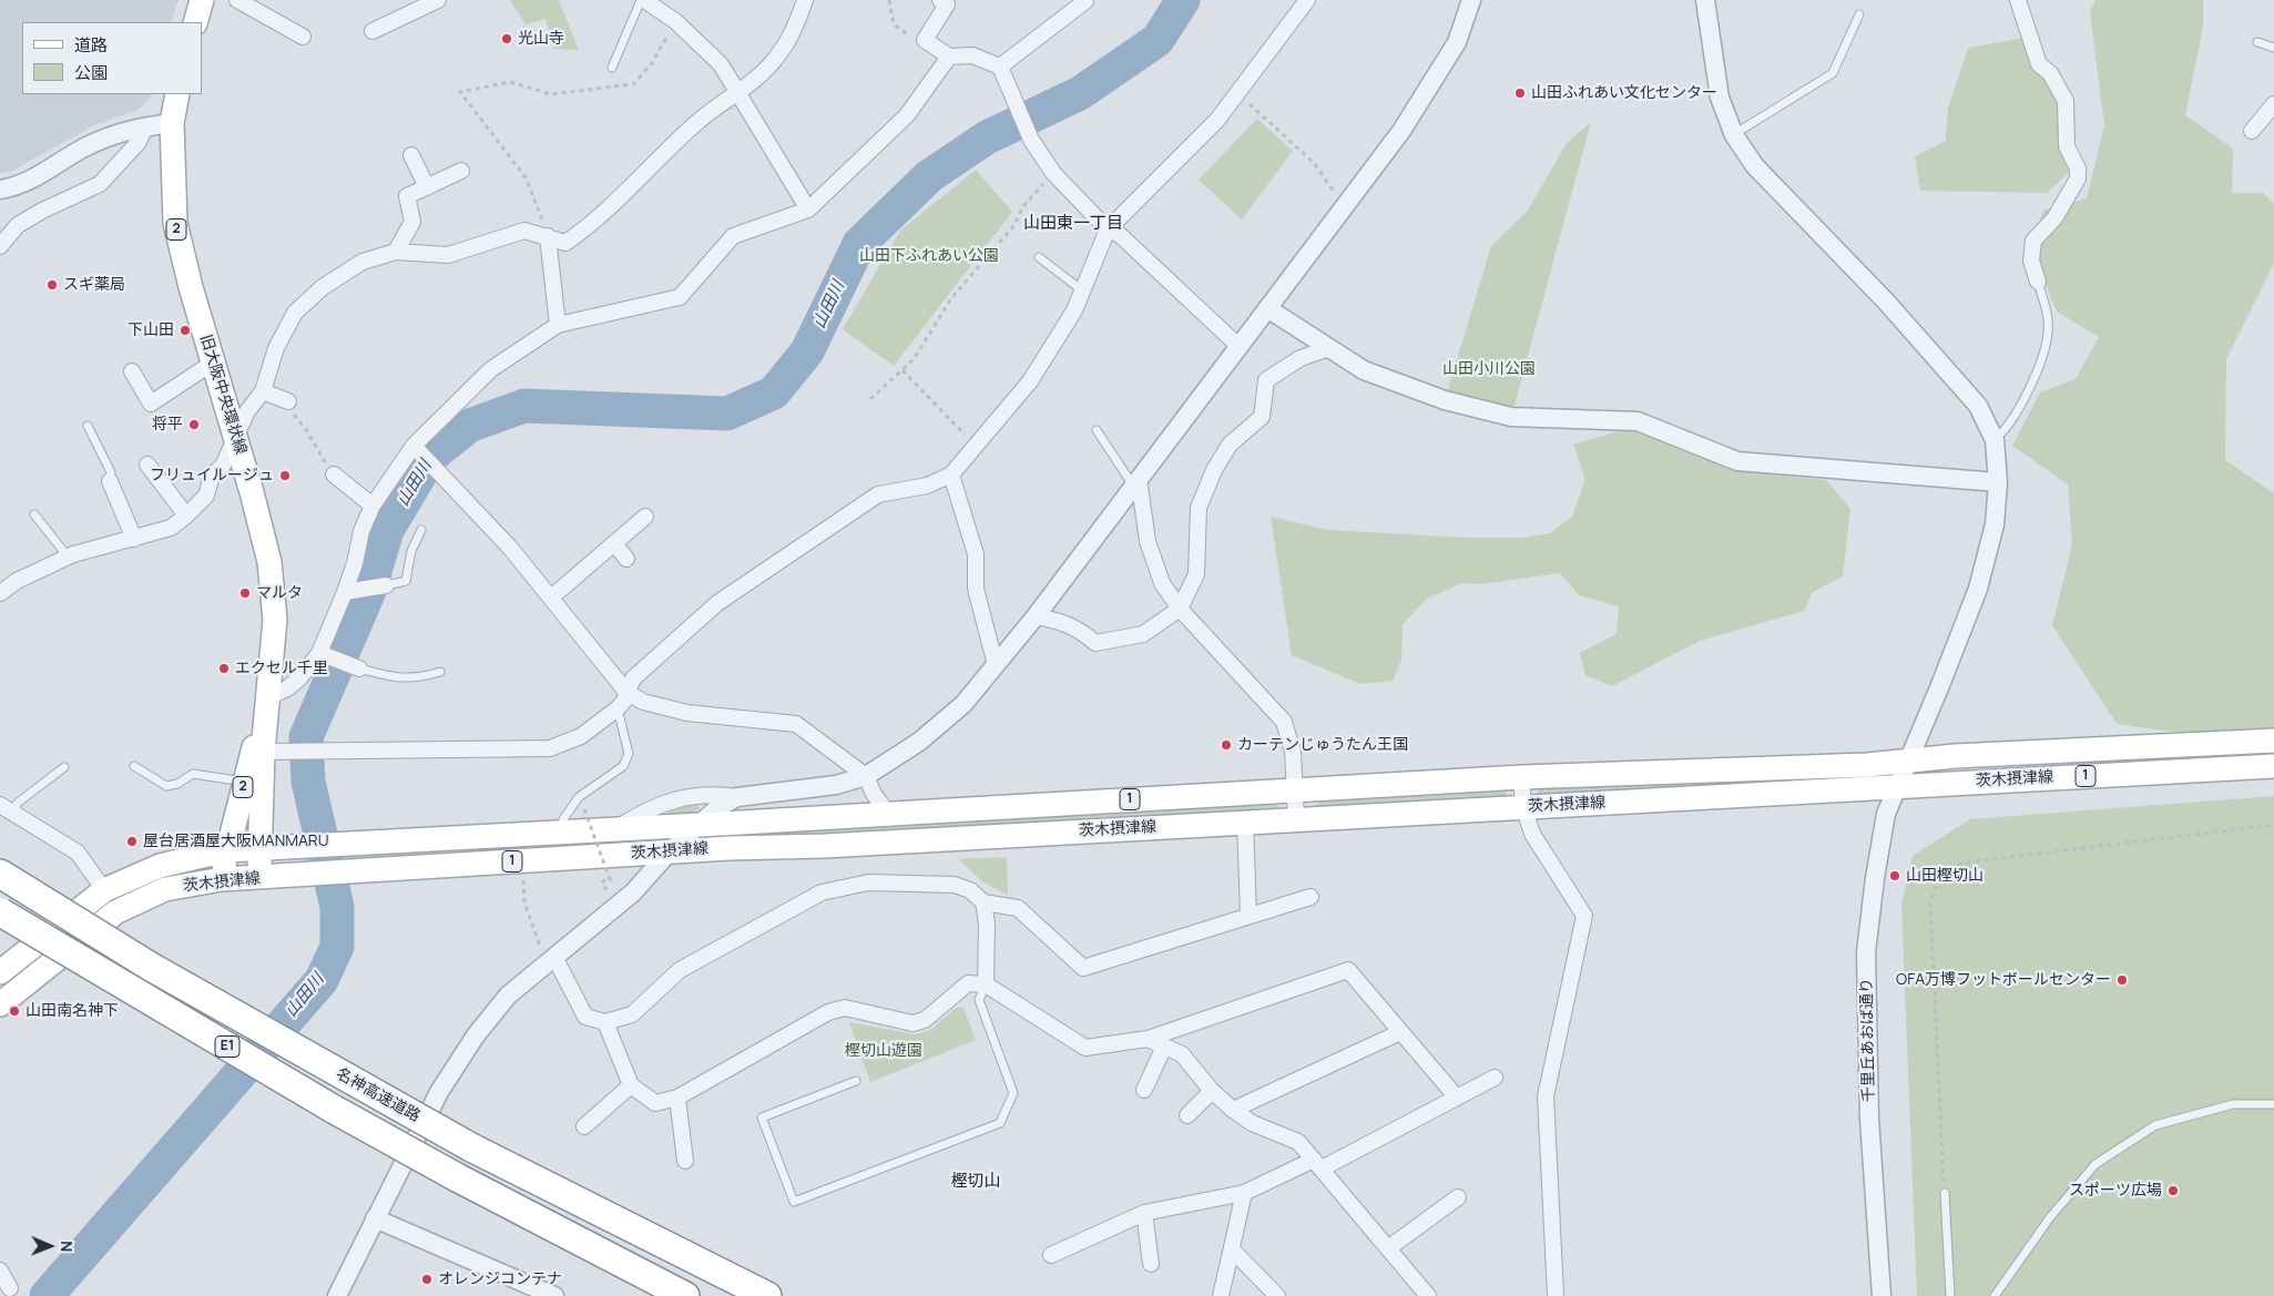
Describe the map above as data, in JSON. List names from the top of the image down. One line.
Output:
{"streets":{"highway":["E1","名神高速道路"],"main road":["2","旧大阪中央環状線","1","茨木摂津線"],"street":["千里丘あおば通り"]},"crossings":[["旧大阪中央環状線","茨木摂津線"],["茨木摂津線","千里丘あおば通り"]],"districts":["山田東一丁目","樫切山"],"water":["山田川"],"parks":["山田下ふれあい公園","山田小川公園","樫切山遊園"],"places":["光山寺","山田ふれあい文化センター","スギ薬局","下山田","将平","フリュイルージュ","マルタ","エクセル千里","カーテンじゅうたん王国","屋台居酒屋大阪MANMARU","山田樫切山","OFA万博フットボールセンター","山田南名神下","スポーツ広場","オレンジコンテナ"],"legend":["道路","公園"],"north":"right"}
